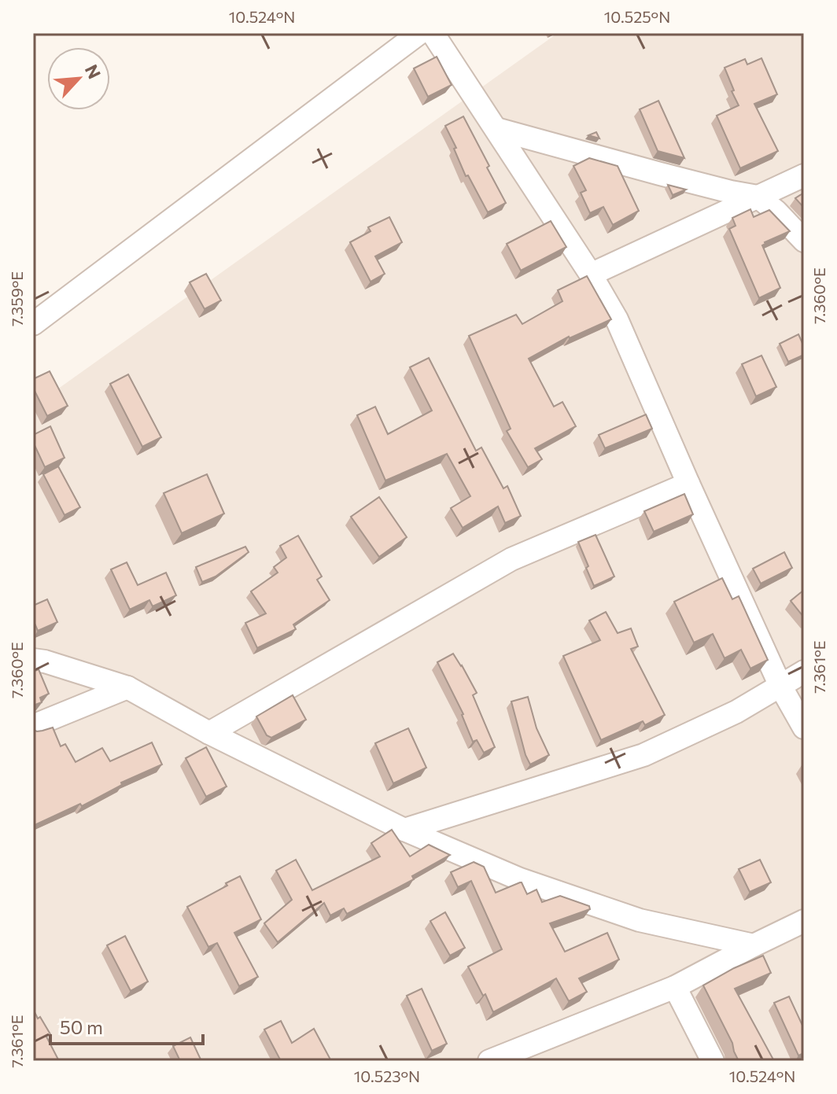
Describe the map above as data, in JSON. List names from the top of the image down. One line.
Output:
{"scale_bar":"50 m","north":"top right","coordinates":["10.524°N","10.525°N","7.360°E","7.359°E","7.361°E","10.523°N"]}
